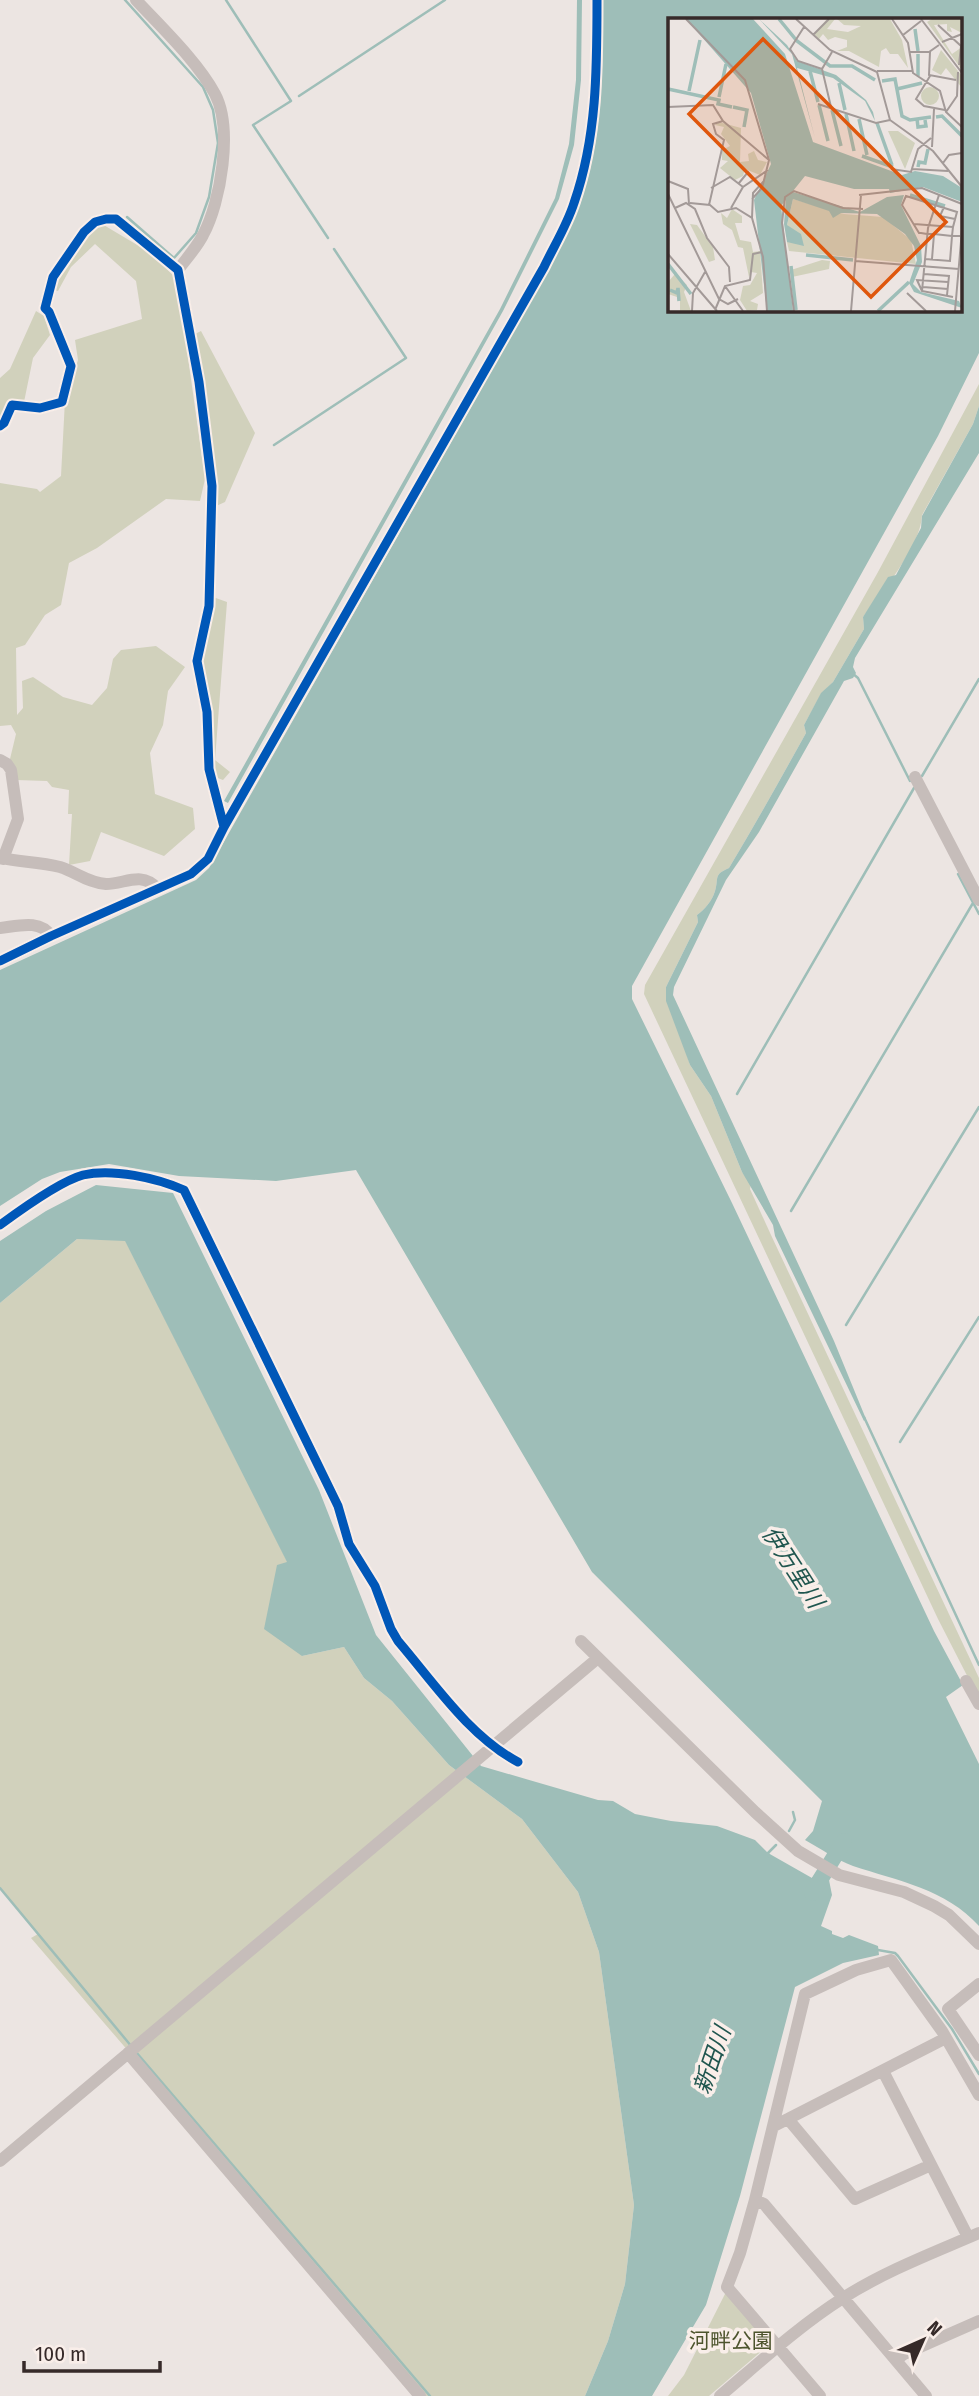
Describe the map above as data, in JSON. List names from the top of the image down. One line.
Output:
{"water":["伊万里川","新田川"],"parks":["河畔公園"],"scale_bar":"100 m","north":"top right"}
